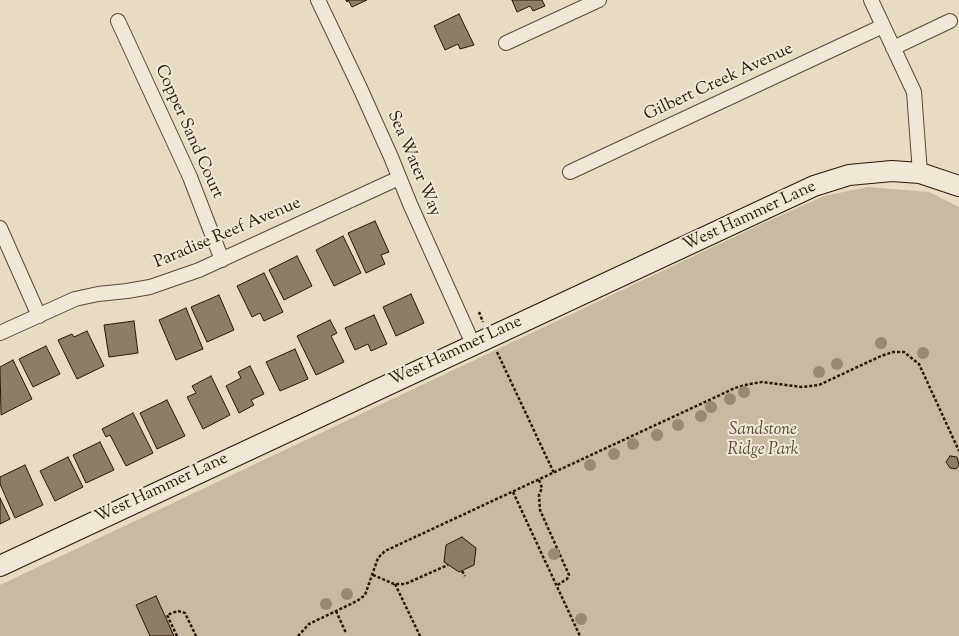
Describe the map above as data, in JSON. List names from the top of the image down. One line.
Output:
{"streets":{"street":["Gilbert Creek Avenue","Copper Sand Court","Sea Water Way","West Hammer Lane","Paradise Reef Avenue"]},"crossings":[["Copper Sand Court","Paradise Reef Avenue"],["Sea Water Way","West Hammer Lane"],["Sea Water Way","Paradise Reef Avenue"]],"parks":["Sandstone Ridge Park"]}
